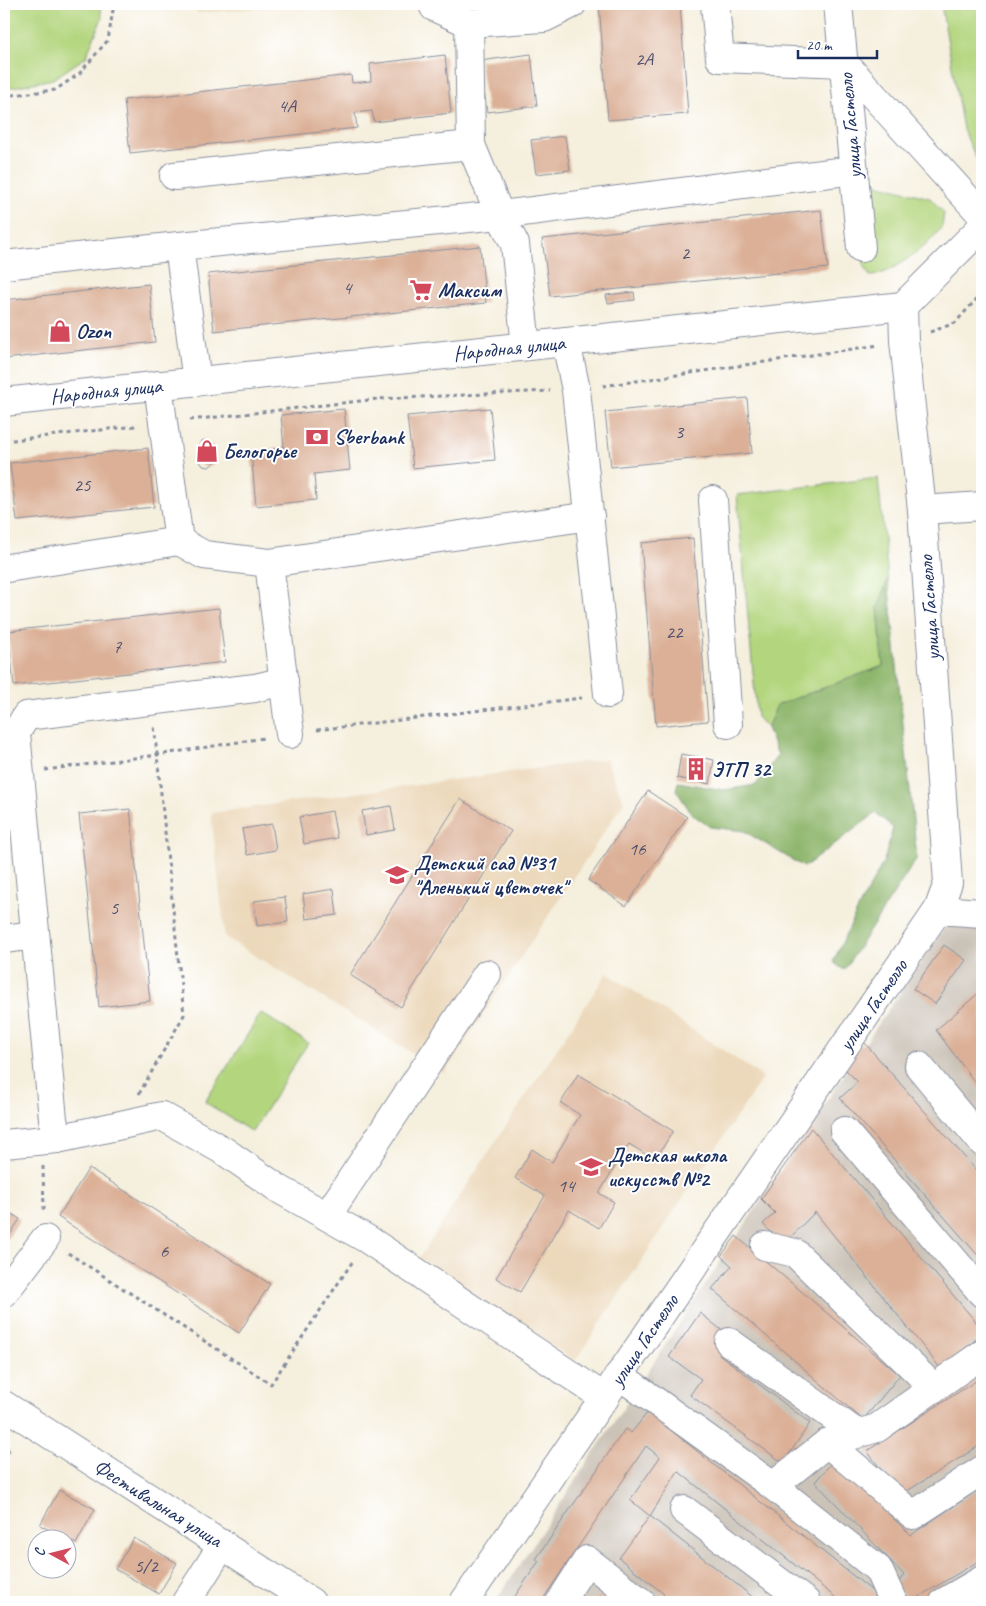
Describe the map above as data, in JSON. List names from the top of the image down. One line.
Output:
{"streets":{"street":["улица Гастелло","Народная улица","Фестивальная улица"]},"crossings":[["улица Гастелло","Народная улица"]],"places":{"supermarket":["Максим"],"shop":["Ozon","Белогорье"],"bank":["Sberbank"],"building":["ЭТП 32"],"school or university":["Детский сад №31 \"Аленький цветочек\"","Детская школа искусств №2"]},"house_numbers":["2А","4А","2","4","3","25","22","7","16","5","14","6","5/2"],"scale_bar":"20 m","north":"left"}
